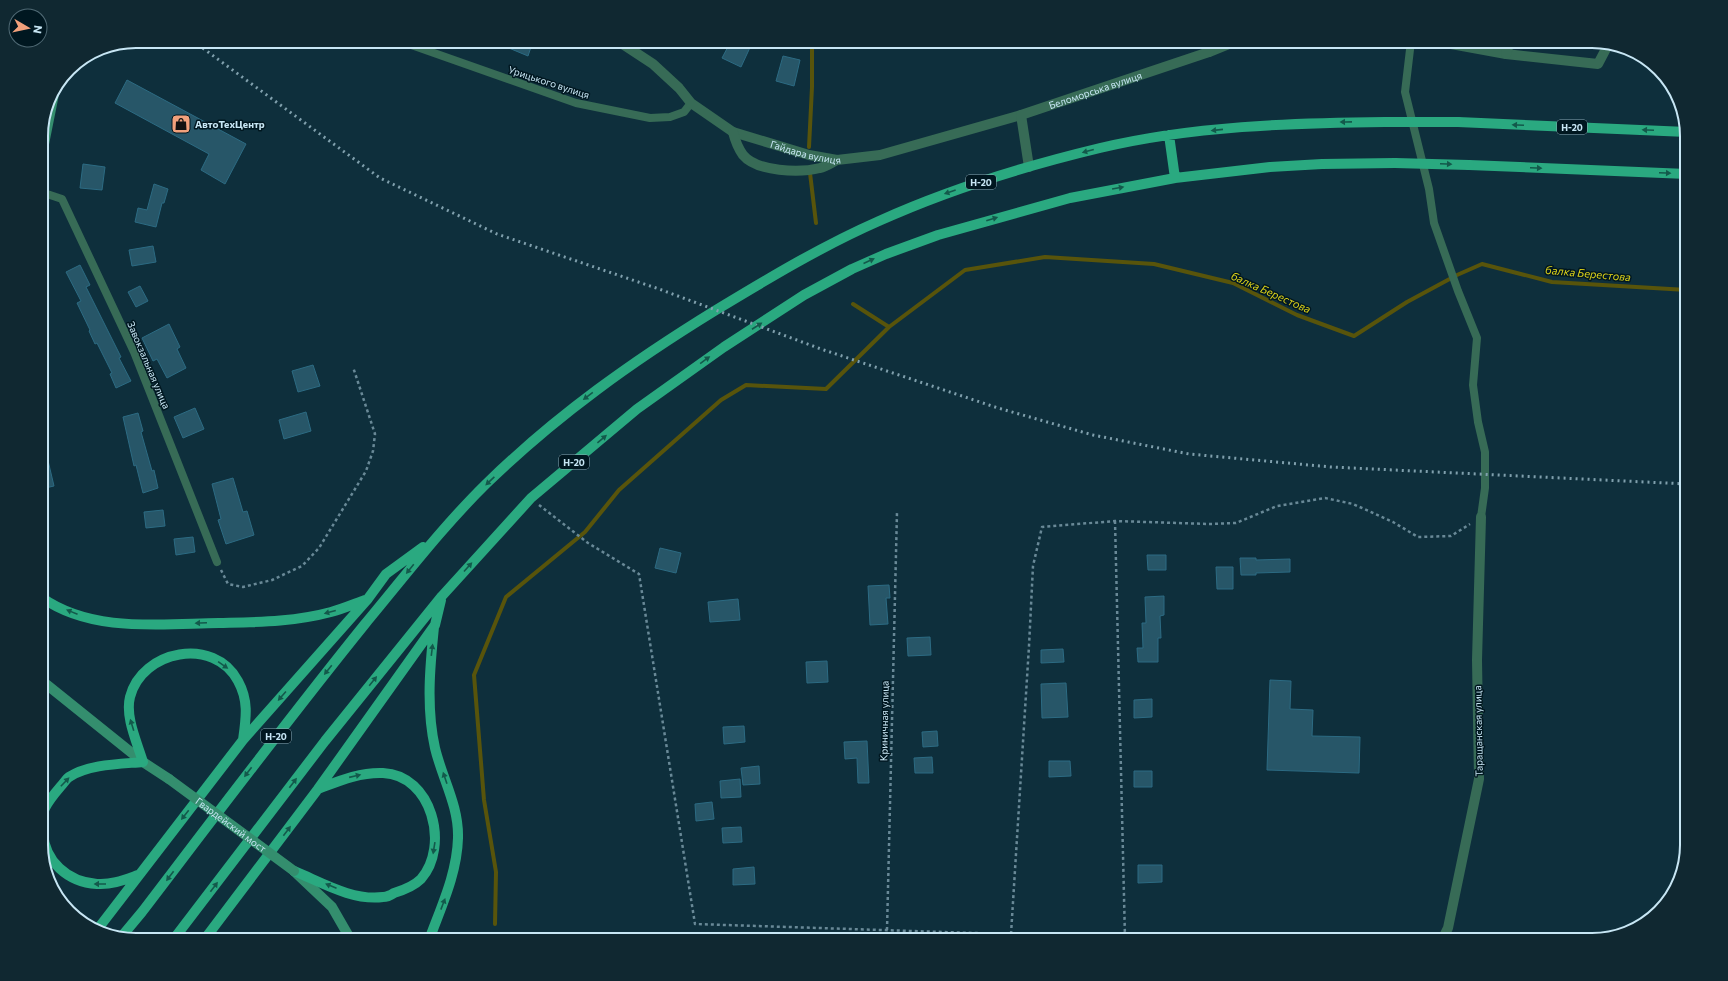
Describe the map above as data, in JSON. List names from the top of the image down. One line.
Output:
{"streets":{"main road":["Н-20","Гвардейский мост"],"street":["Беломорська вулиця","Гайдара вулиця","Таращанская улица"],"lane":["Урицького вулиця","Завокзальная улица"],"path":["Криничная улица"]},"crossings":[["Урицького вулиця","Гайдара вулиця"],["Беломорська вулиця","Гайдара вулиця"]],"water":["балка Берестова"],"places":{"shop":["АвтоТехЦентр"]},"north":"right"}
